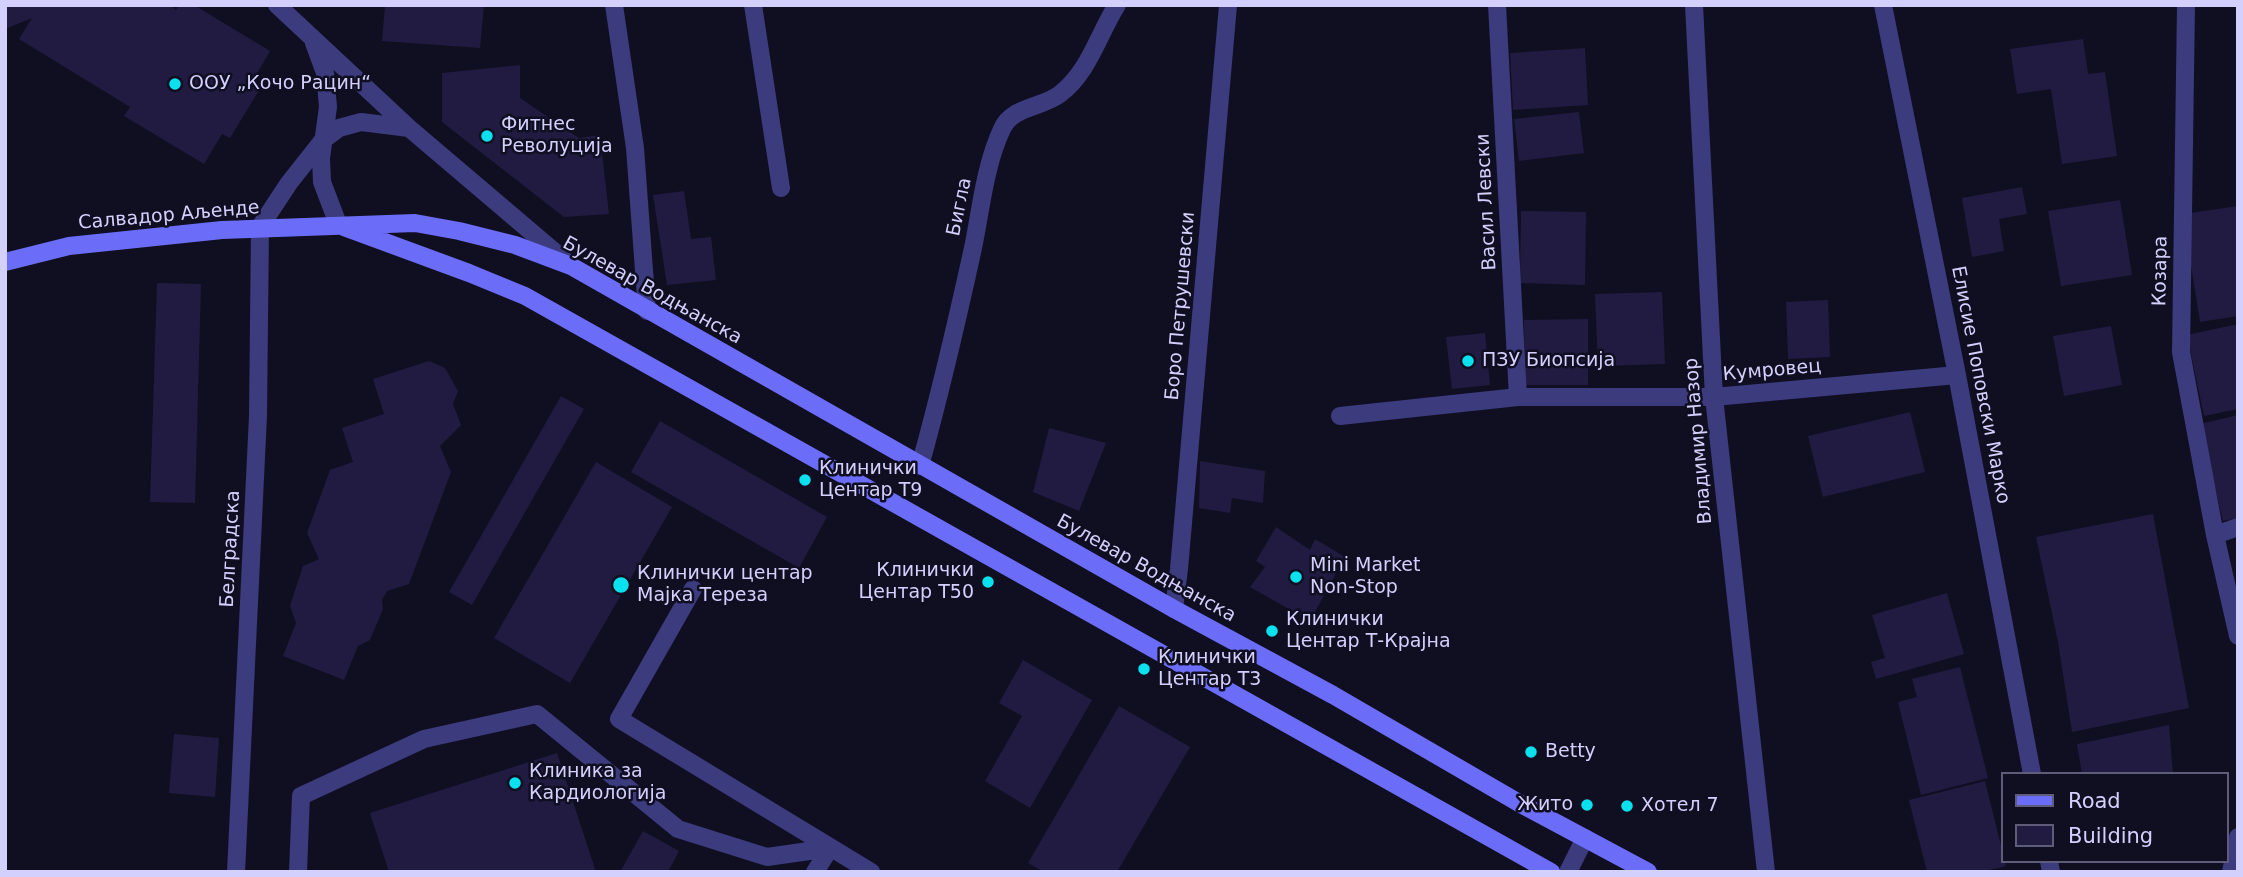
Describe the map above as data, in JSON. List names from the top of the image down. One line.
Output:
{"streets":{"street":["Васил Левски","Бигла","Салвадор Аљенде","Козара","Булевар Водњанска","Боро Петрушевски","Кумровец","Елисие Поповски Марко","Владимир Назор","Белградска"]},"crossings":[["Васил Левски","Кумровец"],["Бигла","Булевар Водњанска"],["Салвадор Аљенде","Булевар Водњанска"],["Салвадор Аљенде","Белградска"],["Булевар Водњанска","Боро Петрушевски"],["Кумровец","Елисие Поповски Марко"],["Кумровец","Владимир Назор"]],"places":["ООУ „Кочо Рацин“","Фитнес Револуција","ПЗУ Биопсија","Клинички Центар Т9","Mini Market Non-Stop","Клинички Центар Т50","Клинички центар Мајка Тереза","Клинички Центар Т-Крајна","Клинички Центар Т3","Betty","Клиника за Кардиологија","Жито","Хотел 7"],"legend":["Road","Building"]}
